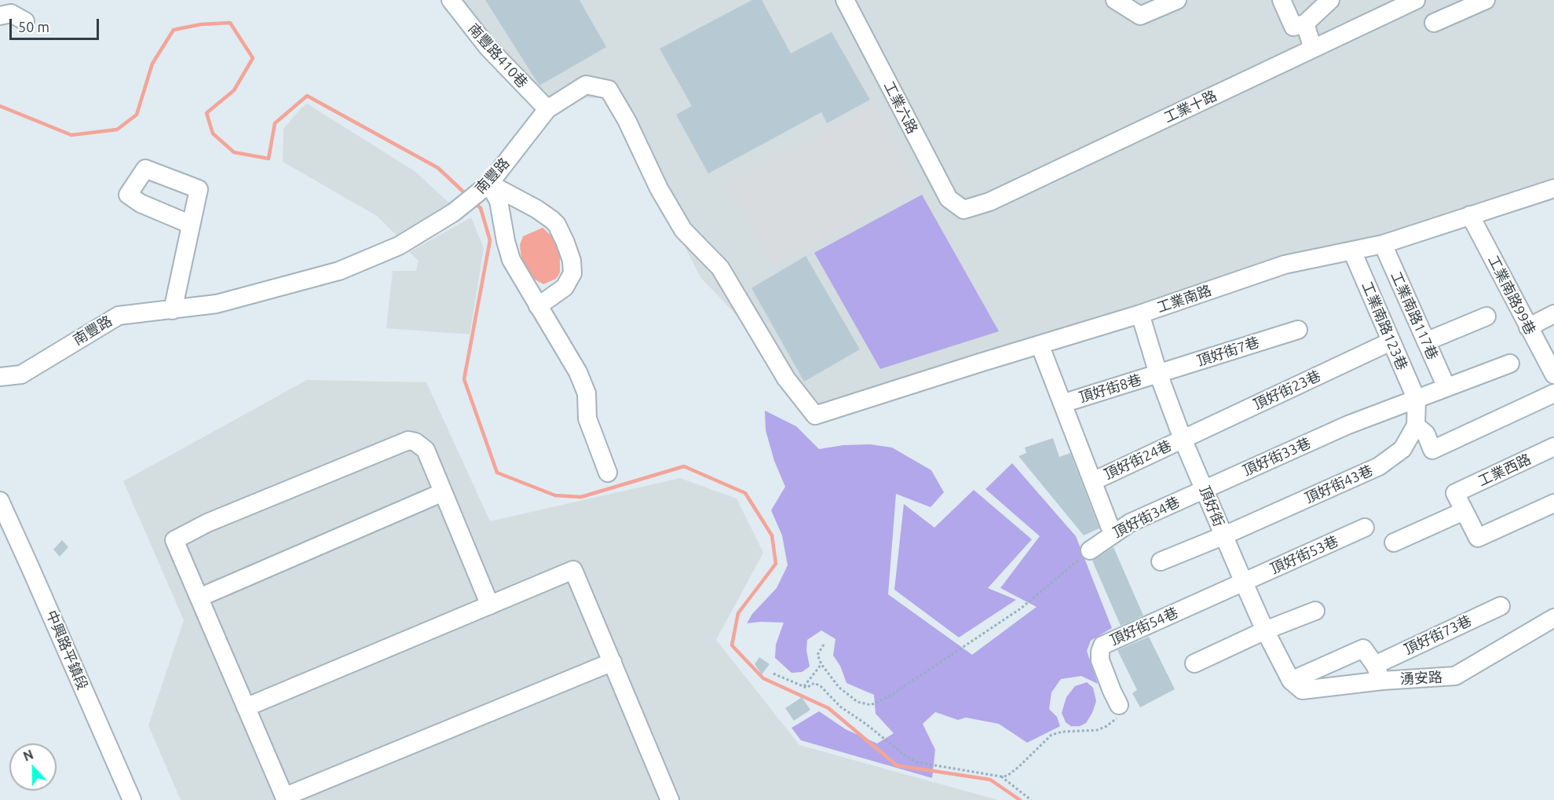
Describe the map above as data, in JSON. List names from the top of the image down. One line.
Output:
{"streets":{"street":["南豐路410巷","工業十路","工業六路","南豐路","工業南路99巷","工業南路","工業南路117巷","工業南路123巷","頂好街7巷","頂好街8巷","頂好街23巷","頂好街33巷","頂好街24巷","工業西路","頂好街43巷","頂好街","頂好街34巷","頂好街53巷","頂好街54巷","頂好街73巷","中興路平鎮段","湧安路"]},"crossings":[["南豐路410巷","南豐路"],["工業十路","工業六路"],["南豐路","工業南路"],["工業南路99巷","工業南路"],["工業南路","工業南路117巷"],["工業南路","工業南路123巷"],["工業南路","頂好街"],["工業南路117巷","頂好街33巷"],["工業南路123巷","頂好街23巷"],["工業南路123巷","頂好街33巷"],["工業南路123巷","頂好街43巷"],["頂好街7巷","頂好街8巷"],["頂好街7巷","頂好街"],["頂好街8巷","頂好街"],["頂好街23巷","頂好街24巷"],["頂好街23巷","頂好街"],["頂好街33巷","頂好街43巷"],["頂好街33巷","頂好街"],["頂好街33巷","頂好街34巷"],["頂好街24巷","頂好街"],["頂好街43巷","頂好街"],["頂好街","頂好街34巷"],["頂好街","頂好街53巷"],["頂好街","頂好街54巷"],["頂好街","湧安路"],["頂好街53巷","頂好街54巷"],["頂好街73巷","湧安路"]],"scale_bar":"50 m","north":"top"}
